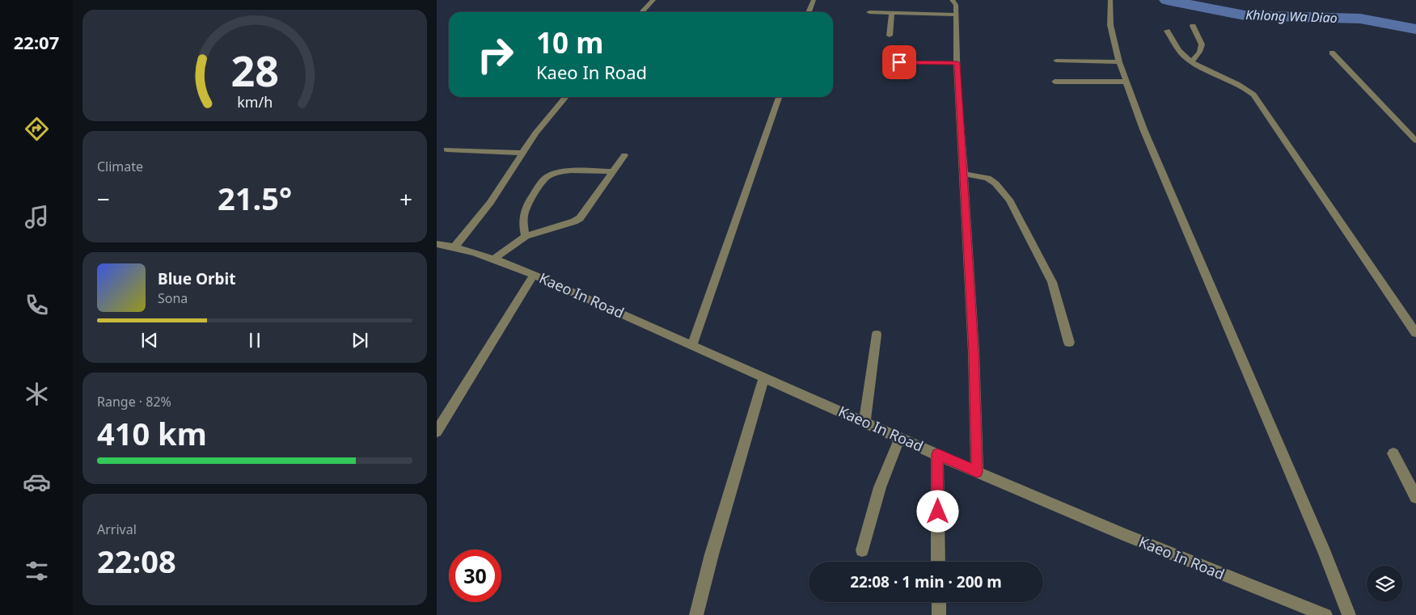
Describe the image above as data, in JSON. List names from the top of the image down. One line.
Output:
{"streets":{"street":["Kaeo In Road"]},"water":["Khlong Wa Diao"],"page":{"tabs":"22:07","turn":["10 m","Kaeo In Road"],"tile":["Climate",["Range · 82%","410 km"],["Arrival","22:08"]],"heat":["−","21.5°","+"],"song":["Blue Orbit","Sona"],"limit":"30","trip":"22:08 · 1 min · 200 m","gauge":["28","km/h"]}}
